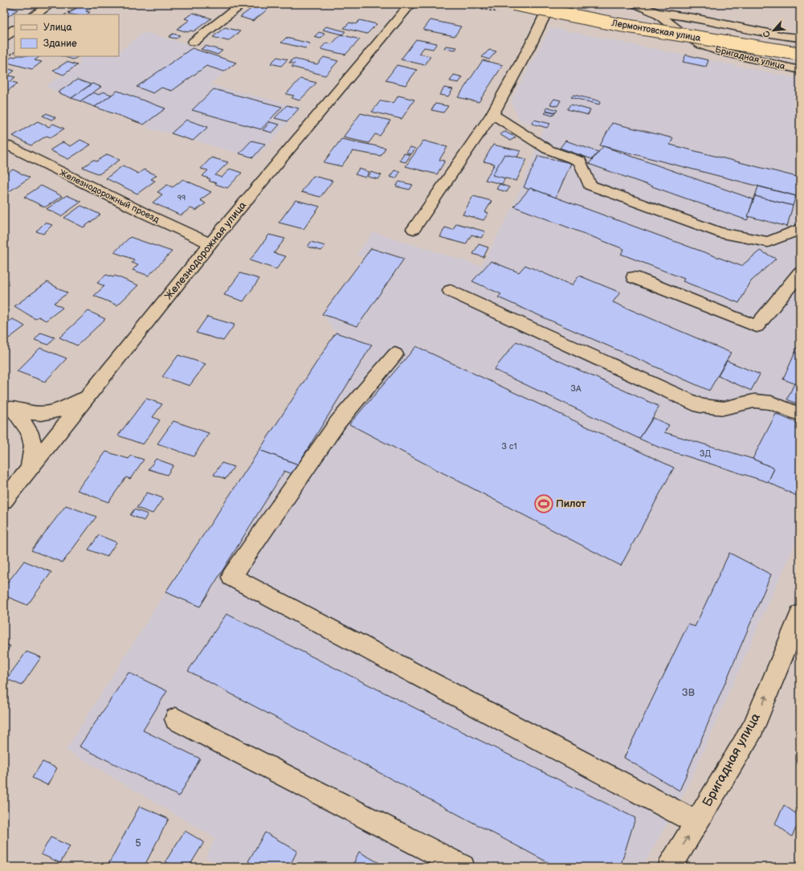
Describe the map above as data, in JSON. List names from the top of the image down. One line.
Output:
{"streets":{"main road":["Лермонтовская улица"],"street":["Бригадная улица","Железнодорожный проезд","Железнодорожная улица"]},"crossings":[["Железнодорожный проезд","Железнодорожная улица"]],"one_way":["Бригадная улица"],"places":{"sports":["Пилот"]},"house_numbers":["99","3А","3 с1","3Д","3В","5"],"legend":["Улица","Здание"],"north":"bottom left"}
